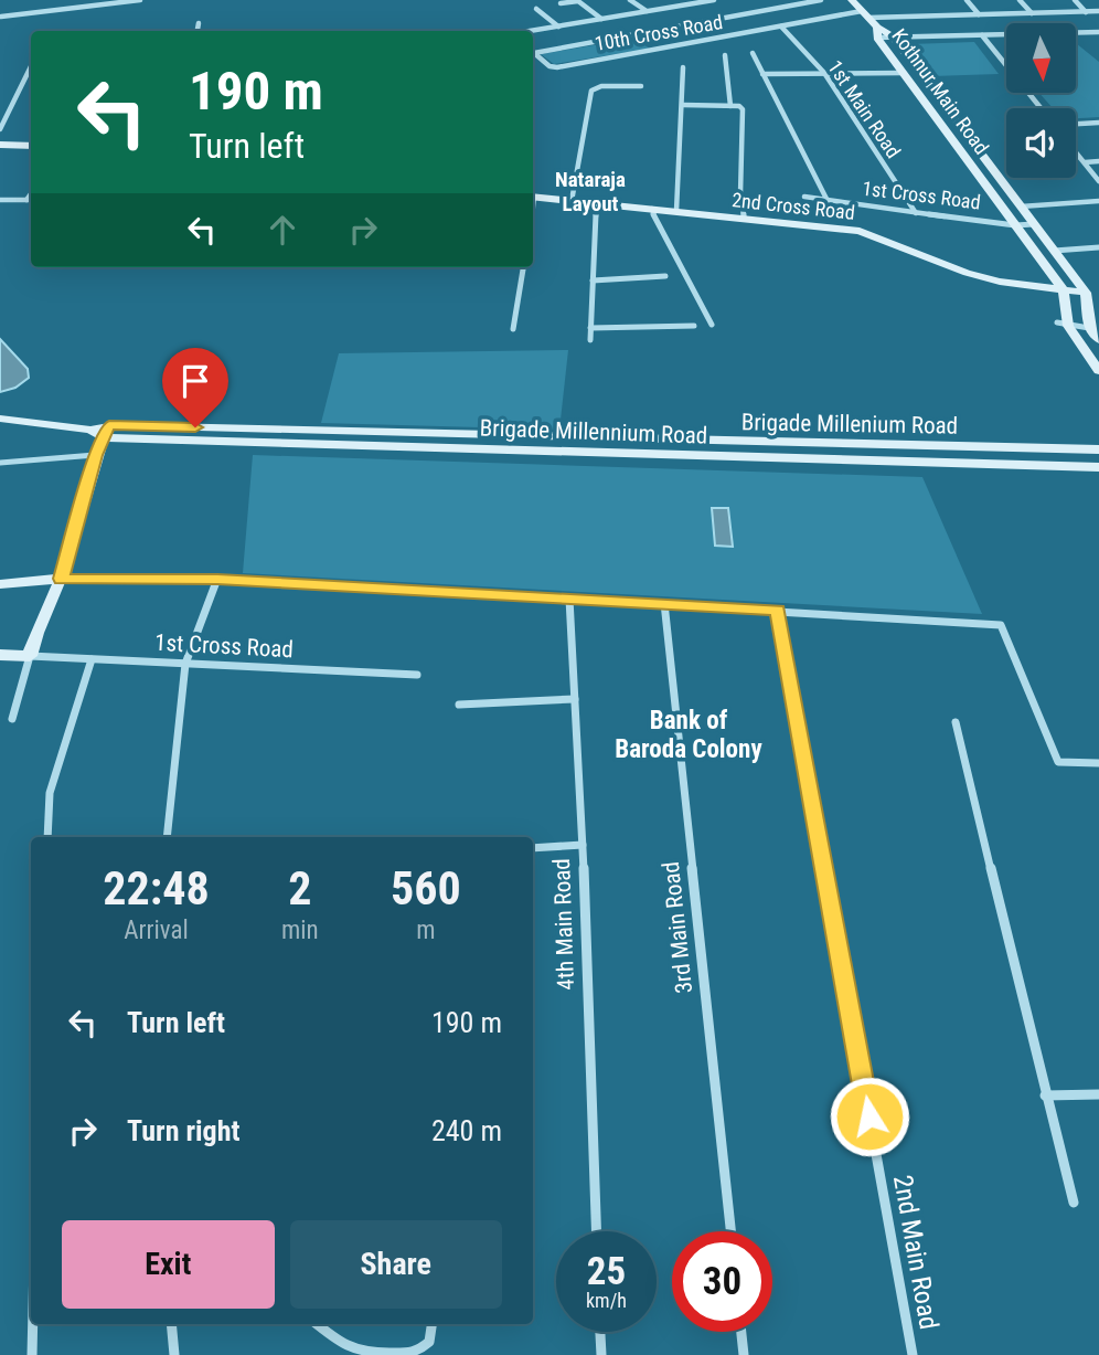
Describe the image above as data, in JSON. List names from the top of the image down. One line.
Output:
{"streets":{"street":["10th Cross Road","Kothnur Main Road","1st Main Road","1st Cross Road","2nd Cross Road","Brigade Millenium Road","Brigade Millennium Road","4th Main Road","3rd Main Road","2nd Main Road"]},"crossings":[["10th Cross Road","Kothnur Main Road"],["10th Cross Road","1st Main Road"],["Kothnur Main Road","1st Cross Road"],["Kothnur Main Road","2nd Cross Road"],["1st Main Road","1st Cross Road"],["Brigade Millenium Road","Brigade Millennium Road"]],"districts":["Nataraja Layout","Bank of Baroda Colony"],"north":"bottom","page":{"turn":["190 m","Turn left"],"eta":["22:48","Arrival","2","min","560","m"],"list":[{"name":"Turn left","value":"190 m"},{"name":"Turn right","value":"240 m"}],"buttons":["Exit","Share"],"speed":"25 km/h","limit":"30"}}
